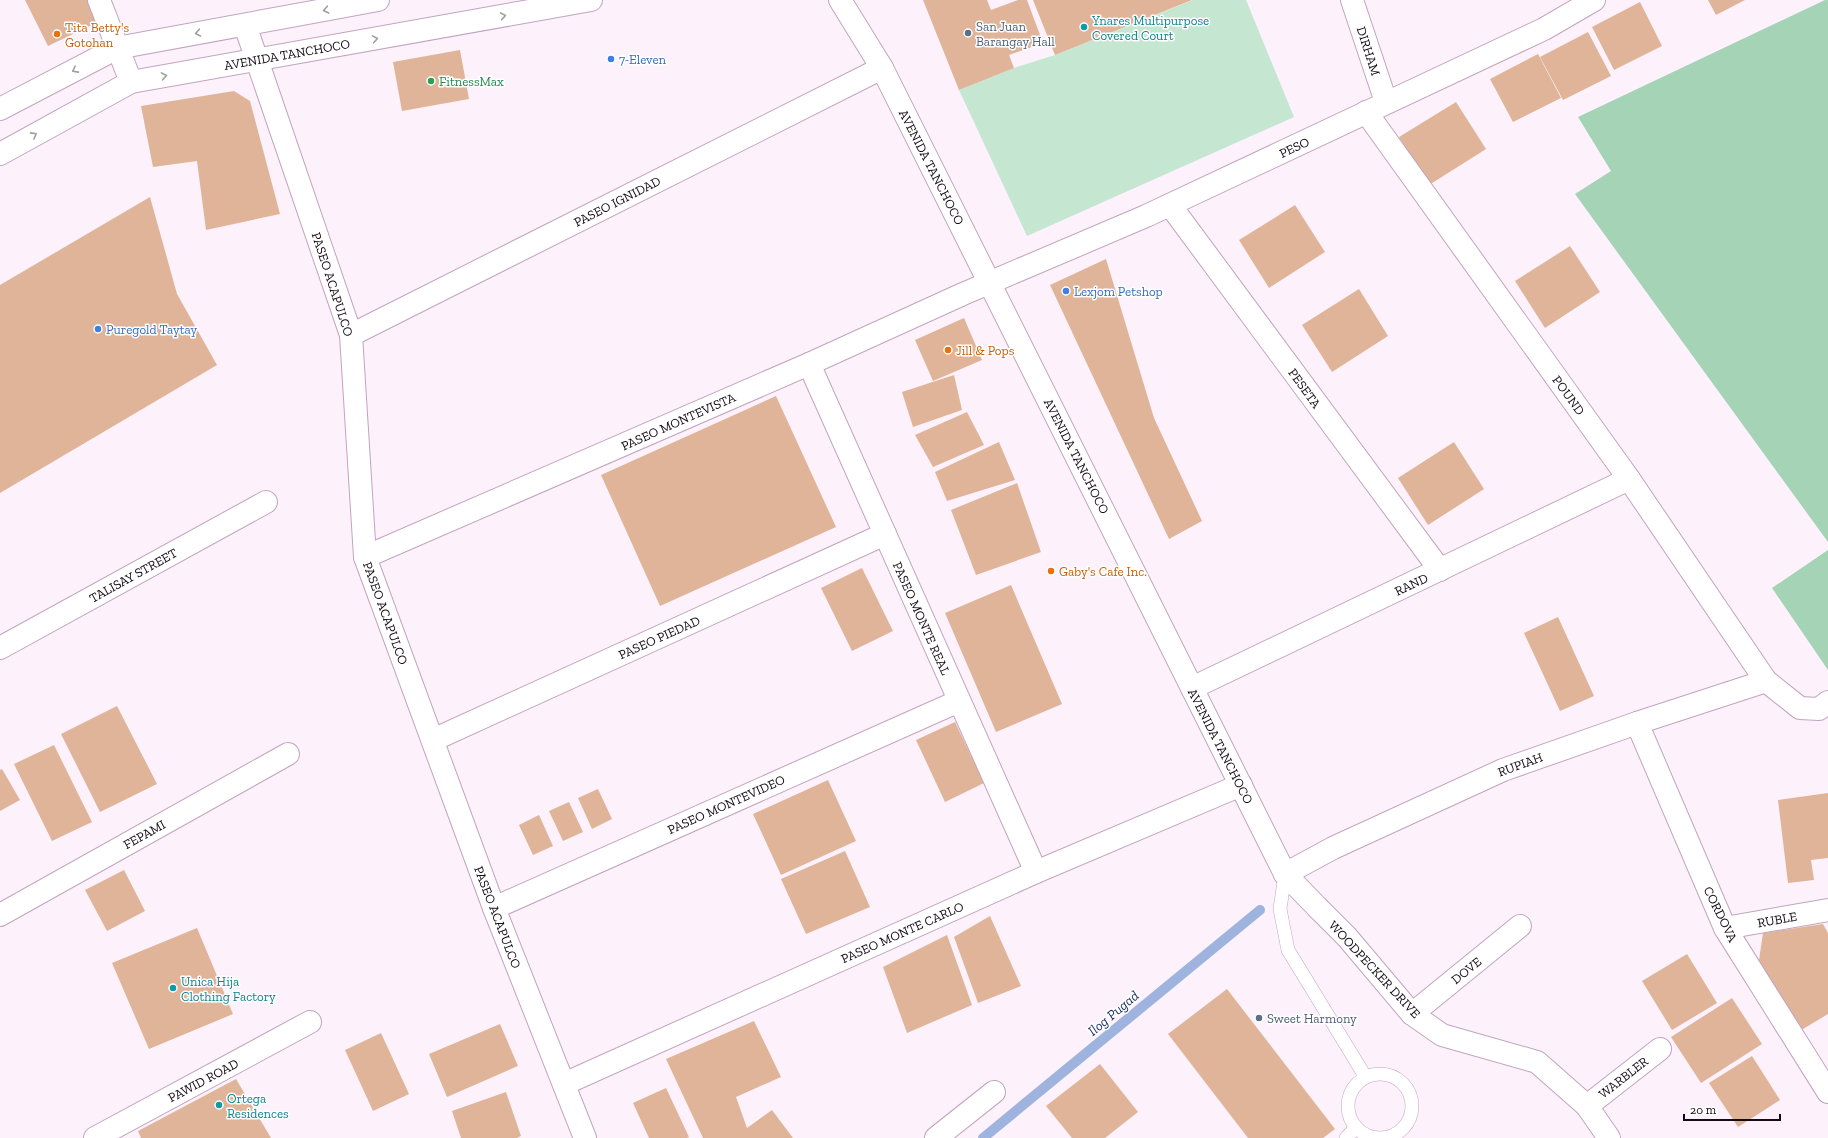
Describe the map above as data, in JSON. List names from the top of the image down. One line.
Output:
{"streets":{"street":["DIRHAM","AVENIDA TANCHOCO","PESO","PASEO IGNIDAD","PASEO ACAPULCO","PESETA","POUND","PASEO MONTEVISTA","TALISAY STREET","RAND","PASEO MONTE REAL","PASEO PIEDAD","RUPIAH","PASEO MONTEVIDEO","FEPAMI","CORDOVA","RUBLE","PASEO MONTE CARLO","WOODPECKER DRIVE","DOVE","WARBLER","PAWID ROAD"]},"crossings":[["DIRHAM","PESO"],["AVENIDA TANCHOCO","PESO"],["AVENIDA TANCHOCO","PASEO IGNIDAD"],["AVENIDA TANCHOCO","PASEO ACAPULCO"],["AVENIDA TANCHOCO","PASEO MONTEVISTA"],["AVENIDA TANCHOCO","RAND"],["AVENIDA TANCHOCO","RUPIAH"],["AVENIDA TANCHOCO","PASEO MONTE CARLO"],["AVENIDA TANCHOCO","WOODPECKER DRIVE"],["PESO","PESETA"],["PESO","POUND"],["PESO","PASEO MONTEVISTA"],["PASEO IGNIDAD","PASEO ACAPULCO"],["PASEO ACAPULCO","PASEO MONTEVISTA"],["PASEO ACAPULCO","PASEO PIEDAD"],["PASEO ACAPULCO","PASEO MONTEVIDEO"],["PASEO ACAPULCO","PASEO MONTE CARLO"],["PESETA","RAND"],["POUND","RAND"],["POUND","RUPIAH"],["PASEO MONTEVISTA","PASEO MONTE REAL"],["PASEO MONTE REAL","PASEO PIEDAD"],["PASEO MONTE REAL","PASEO MONTEVIDEO"],["PASEO MONTE REAL","PASEO MONTE CARLO"],["RUPIAH","CORDOVA"],["CORDOVA","RUBLE"],["WOODPECKER DRIVE","DOVE"],["WOODPECKER DRIVE","WARBLER"]],"water":["Ilog Pugad"],"places":["Ynares Multipurpose Covered Court","San Juan Barangay Hall","Tita Betty's Gotohan","7-Eleven","FitnessMax","Lexjom Petshop","Puregold Taytay","Jill & Pops","Gaby's Cafe Inc.","Unica Hija Clothing Factory","Sweet Harmony","Ortega Residences"],"scale_bar":"20 m"}
